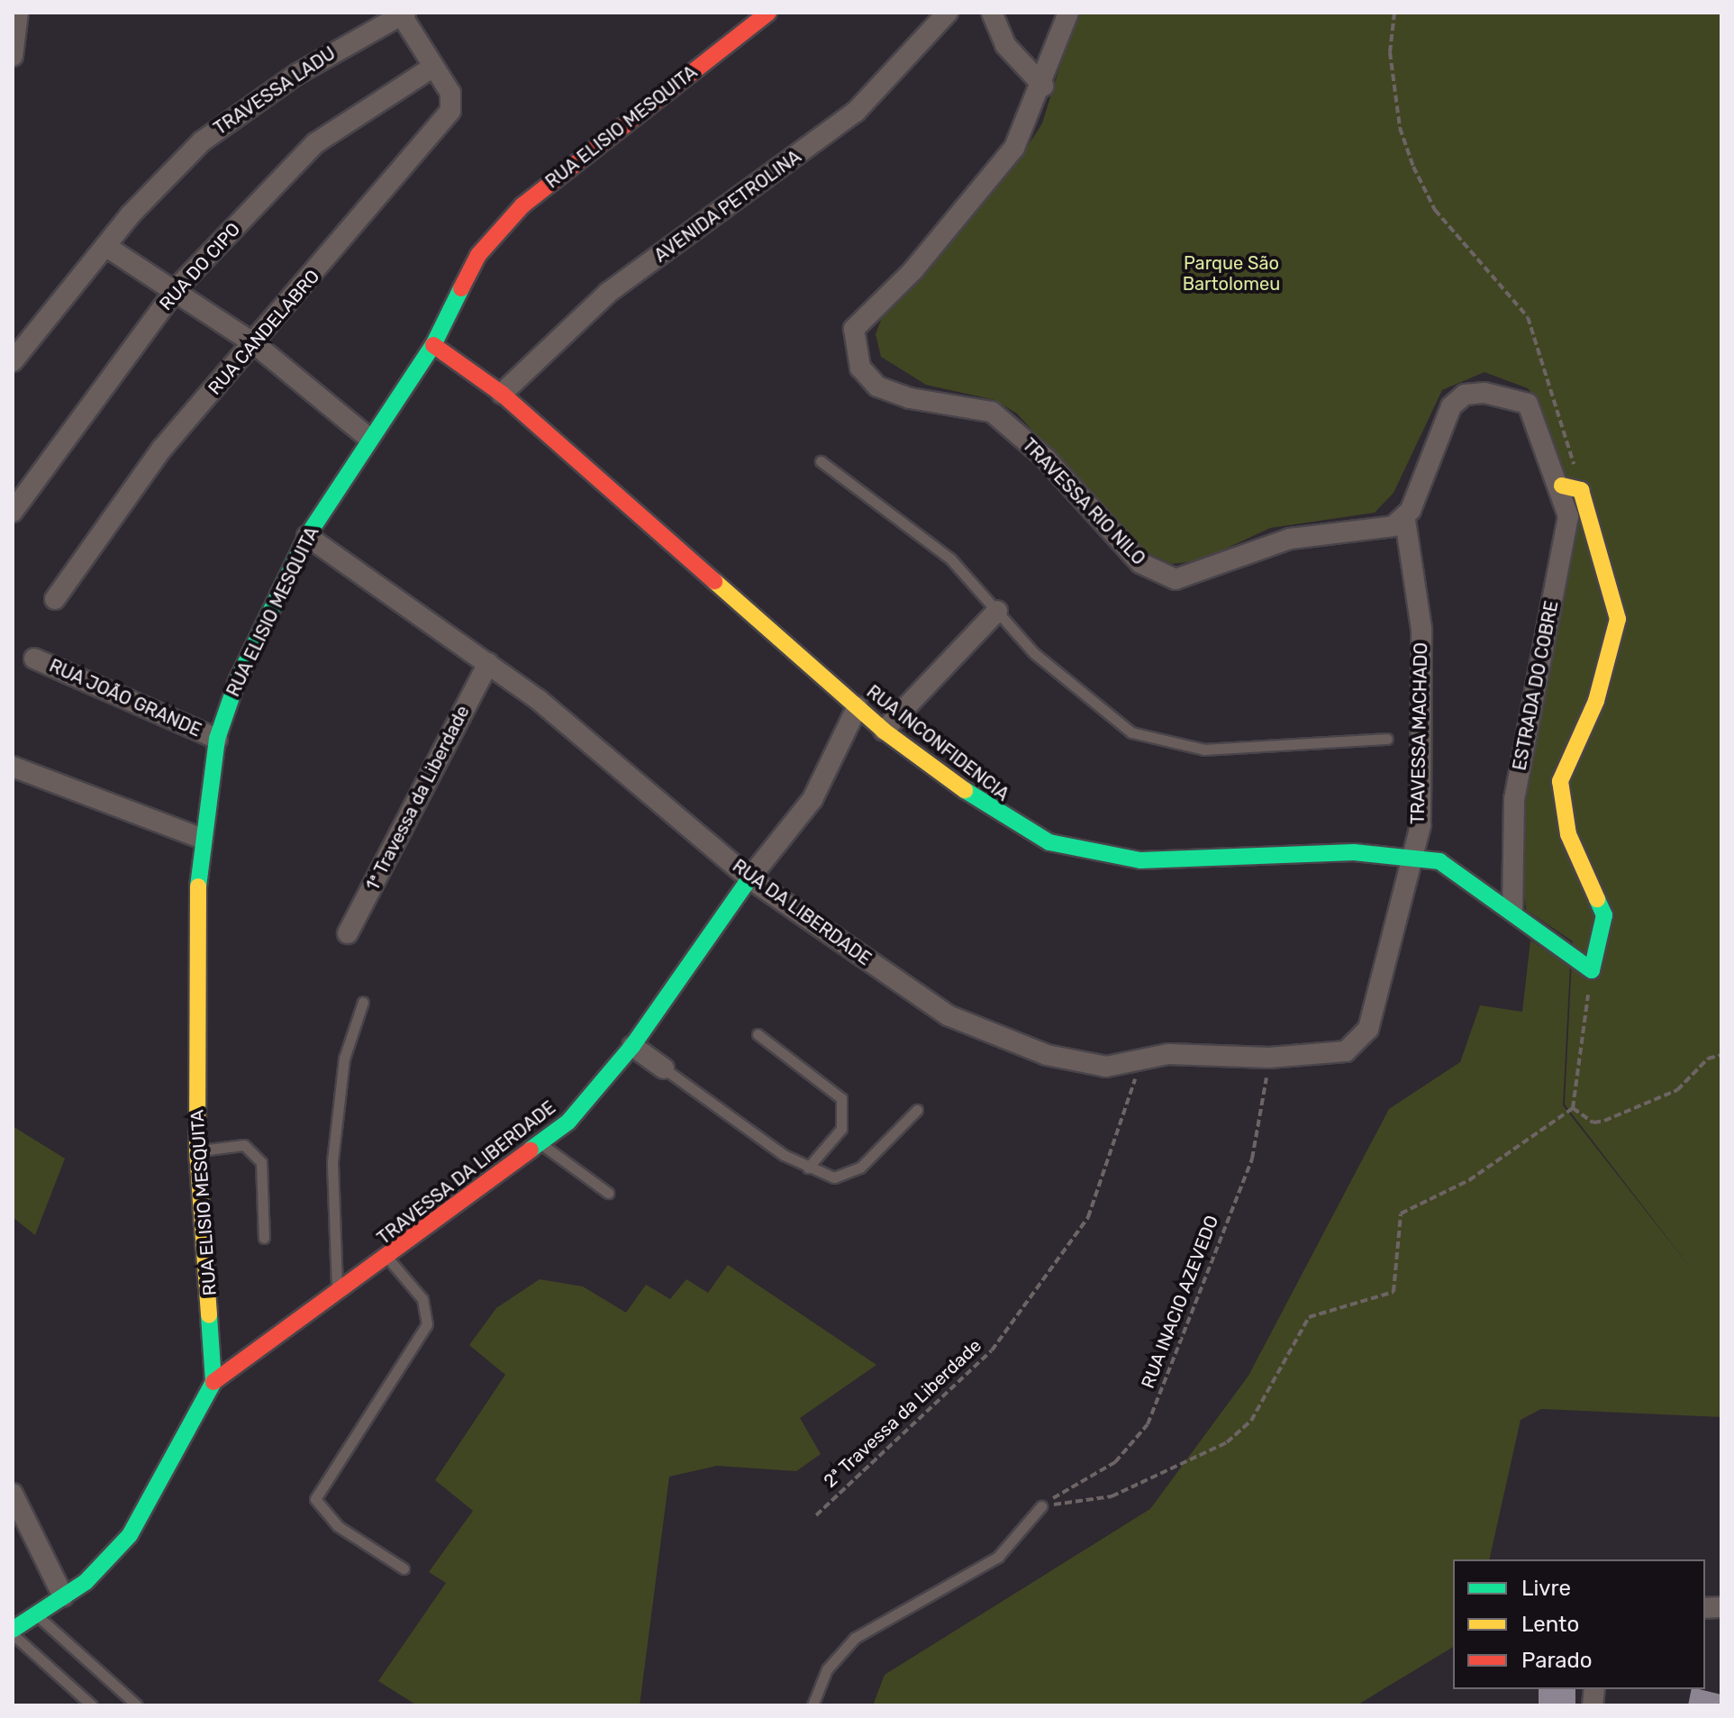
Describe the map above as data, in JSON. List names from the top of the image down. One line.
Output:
{"streets":{"street":["TRAVESSA LADU","RUA ELISIO MESQUITA","AVENIDA PETROLINA","RUA DO CIPO","RUA CANDELABRO","TRAVESSA RIO NILO","ESTRADA DO COBRE","RUA JOÃO GRANDE","TRAVESSA MACHADO","RUA INCONFIDENCIA","1ª Travessa da Liberdade","RUA DA LIBERDADE","TRAVESSA DA LIBERDADE"],"path":["RUA INACIO AZEVEDO","2ª Travessa da Liberdade"]},"crossings":[["TRAVESSA LADU","RUA CANDELABRO"],["RUA ELISIO MESQUITA","RUA JOÃO GRANDE"],["RUA ELISIO MESQUITA","RUA INCONFIDENCIA"],["RUA ELISIO MESQUITA","RUA DA LIBERDADE"],["RUA ELISIO MESQUITA","TRAVESSA DA LIBERDADE"],["AVENIDA PETROLINA","RUA INCONFIDENCIA"],["RUA DO CIPO","RUA CANDELABRO"],["TRAVESSA RIO NILO","TRAVESSA MACHADO"],["ESTRADA DO COBRE","RUA INCONFIDENCIA"],["TRAVESSA MACHADO","RUA INCONFIDENCIA"],["TRAVESSA MACHADO","RUA DA LIBERDADE"],["1ª Travessa da Liberdade","RUA DA LIBERDADE"],["RUA DA LIBERDADE","TRAVESSA DA LIBERDADE"],["RUA DA LIBERDADE","RUA INACIO AZEVEDO"],["RUA DA LIBERDADE","2ª Travessa da Liberdade"]],"parks":["Parque São Bartolomeu"],"legend":["Livre","Lento","Parado"]}
